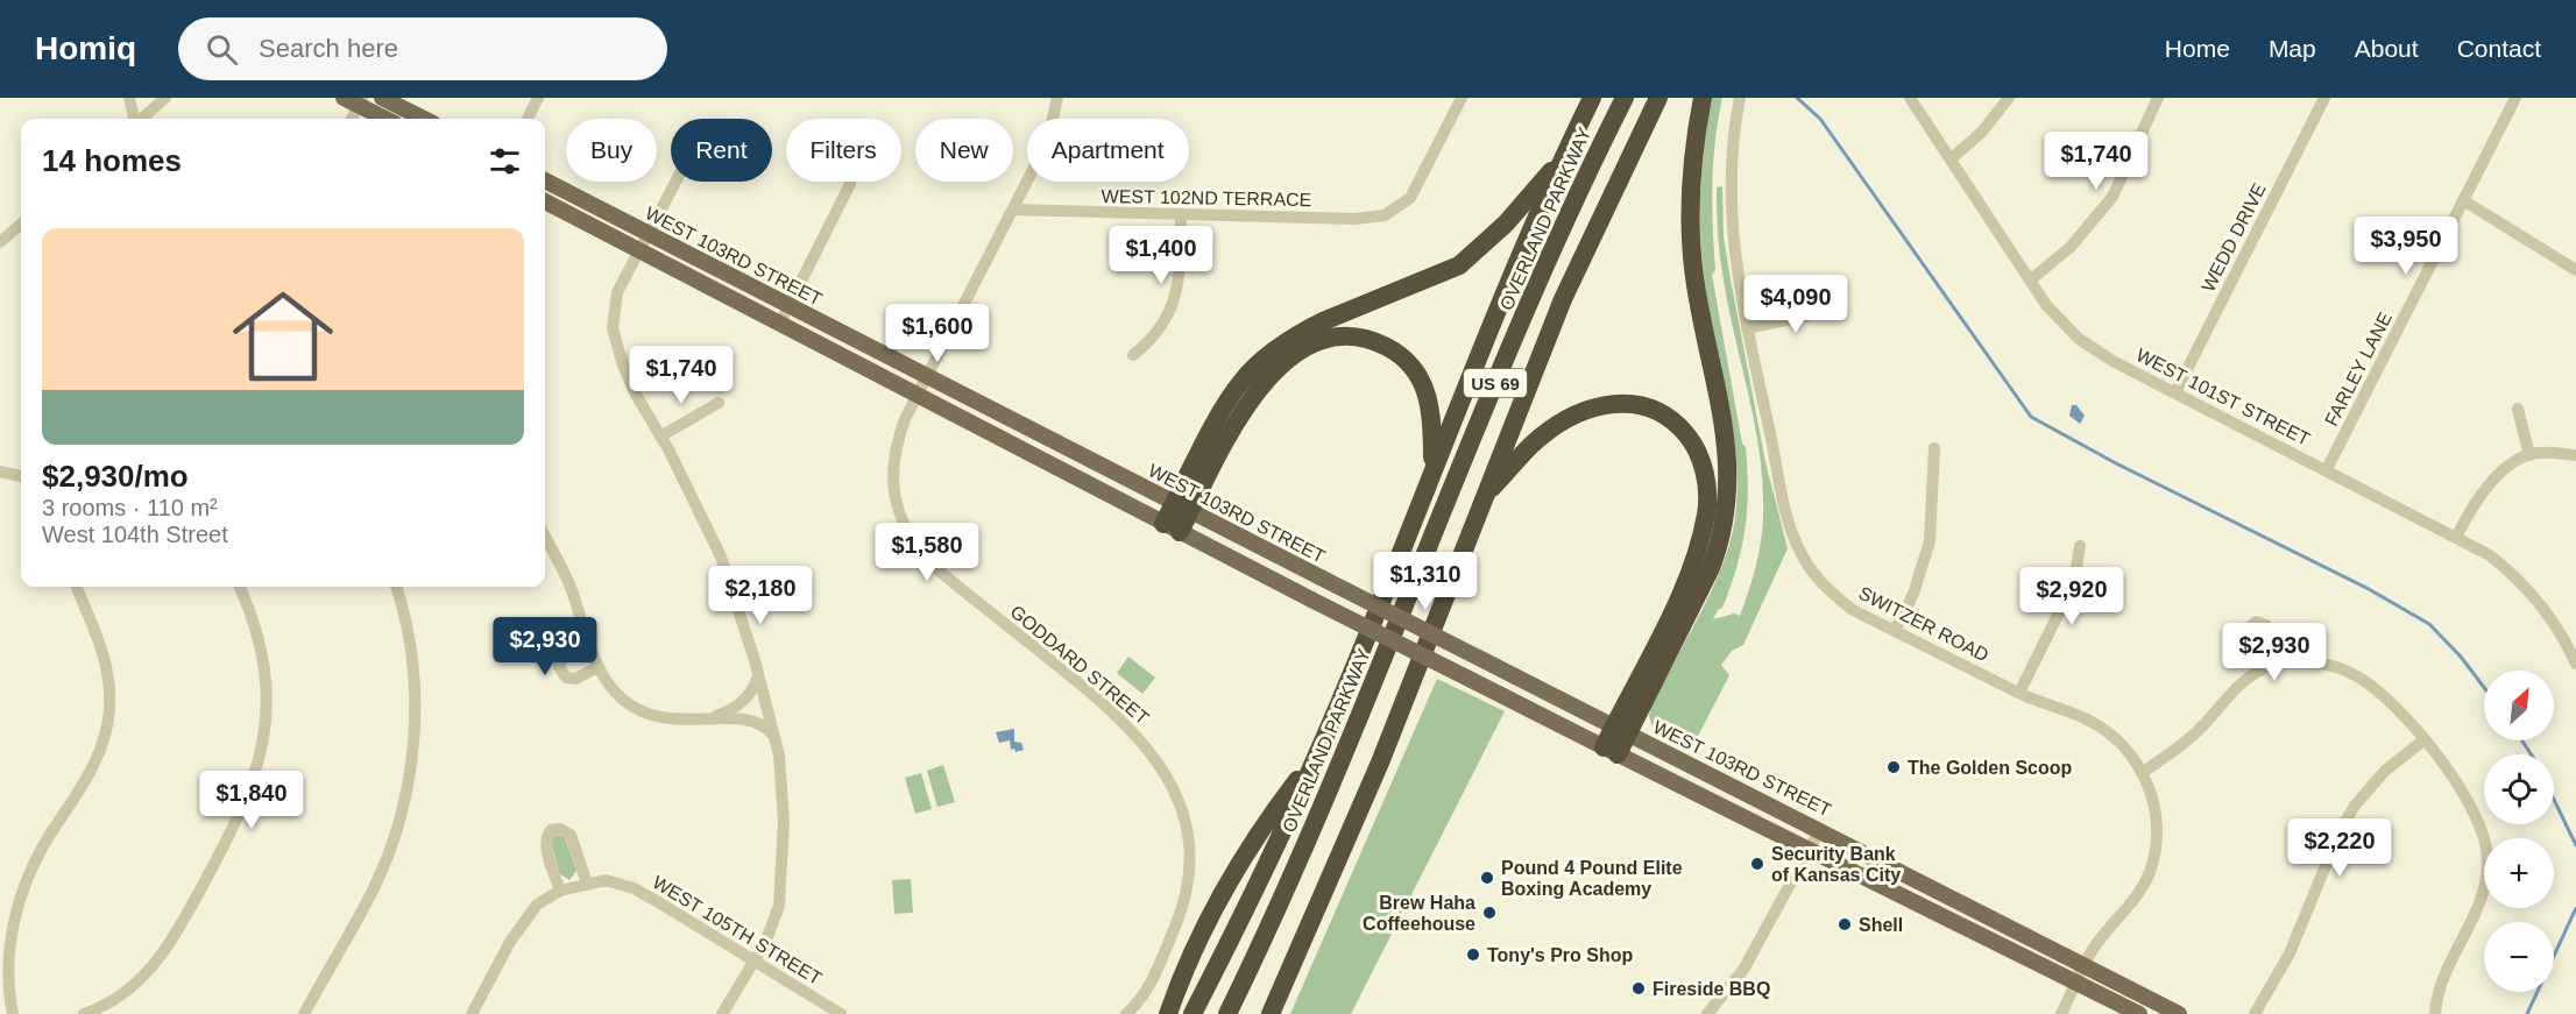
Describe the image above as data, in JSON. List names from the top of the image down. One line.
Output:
{"streets":{"highway":["OVERLAND PARKWAY","US 69"],"main road":["WEST 103RD STREET"],"street":["WEST 102ND TERRACE","WEDD DRIVE","FARLEY LANE","WEST 101ST STREET","SWITZER ROAD","GODDARD STREET","WEST 105TH STREET"]},"crossings":[["WEST 102ND TERRACE","GODDARD STREET"],["WEDD DRIVE","WEST 101ST STREET"],["WEST 103RD STREET","SWITZER ROAD"],["WEST 103RD STREET","GODDARD STREET"],["FARLEY LANE","WEST 101ST STREET"]],"places":["The Golden Scoop","Security Bank of Kansas City","Pound 4 Pound Elite Boxing Academy","Brew Haha Coffeehouse","Shell","Tony's Pro Shop","Fireside BBQ"],"north":"top right","page":{"header":"Homiq","search":"Search here","nav":["Home","Map","About","Contact"],"chip":["Buy","Rent","Filters","New","Apartment"],"heading":"14 homes","price":["$1,740","$3,950","$1,400","$4,090","$1,600","$1,740","$1,580","$1,310","$2,180","$2,920","$2,930","$2,930","$1,840","$2,220"],"list":[{"name":"$2,930/mo","note":"3 rooms · 110 m² · West 104th Street"}],"map_buttons":["+","−"]}}
